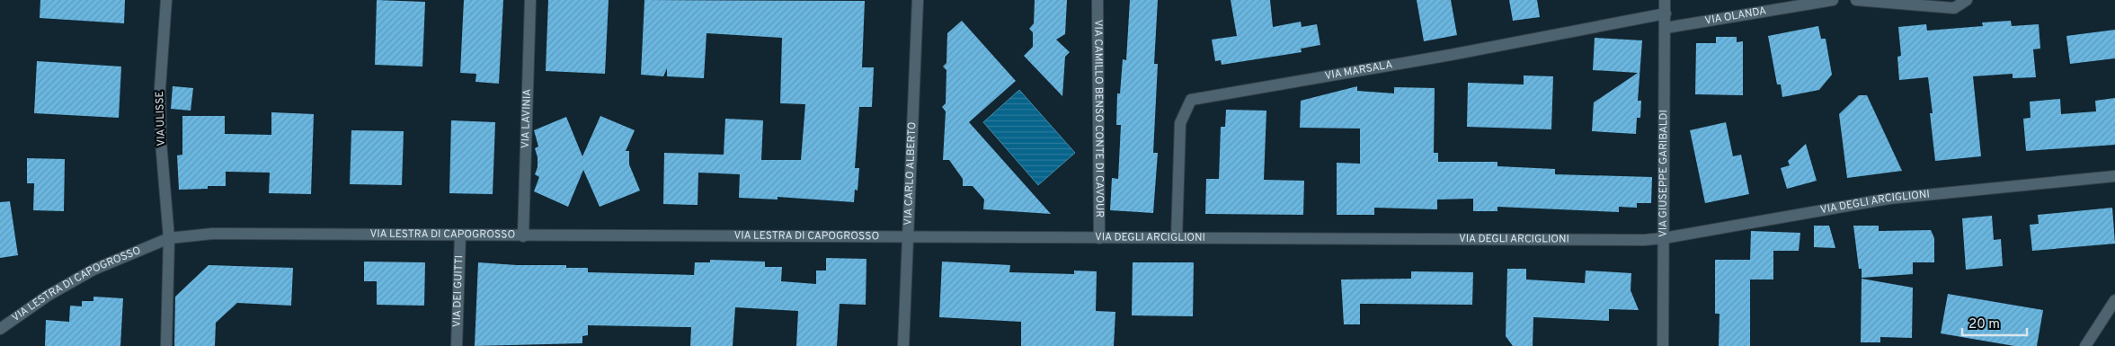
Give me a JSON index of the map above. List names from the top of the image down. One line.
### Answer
{"streets":{"street":["VIA OLANDA","VIA MARSALA","VIA LAVINIA","VIA ULISSE","VIA CAMILLO BENSO CONTE DI CAVOUR","VIA CARLO ALBERTO","VIA GIUSEPPE GARIBALDI","VIA DEGLI ARCIGLIONI","VIA LESTRA DI CAPOGROSSO","VIA DEI GUITTI"]},"crossings":[["VIA OLANDA","VIA GIUSEPPE GARIBALDI"],["VIA MARSALA","VIA GIUSEPPE GARIBALDI"],["VIA MARSALA","VIA DEGLI ARCIGLIONI"],["VIA LAVINIA","VIA LESTRA DI CAPOGROSSO"],["VIA ULISSE","VIA LESTRA DI CAPOGROSSO"],["VIA CAMILLO BENSO CONTE DI CAVOUR","VIA DEGLI ARCIGLIONI"],["VIA CARLO ALBERTO","VIA DEGLI ARCIGLIONI"],["VIA CARLO ALBERTO","VIA LESTRA DI CAPOGROSSO"],["VIA GIUSEPPE GARIBALDI","VIA DEGLI ARCIGLIONI"],["VIA DEGLI ARCIGLIONI","VIA LESTRA DI CAPOGROSSO"],["VIA LESTRA DI CAPOGROSSO","VIA DEI GUITTI"]],"scale_bar":"20 m"}
